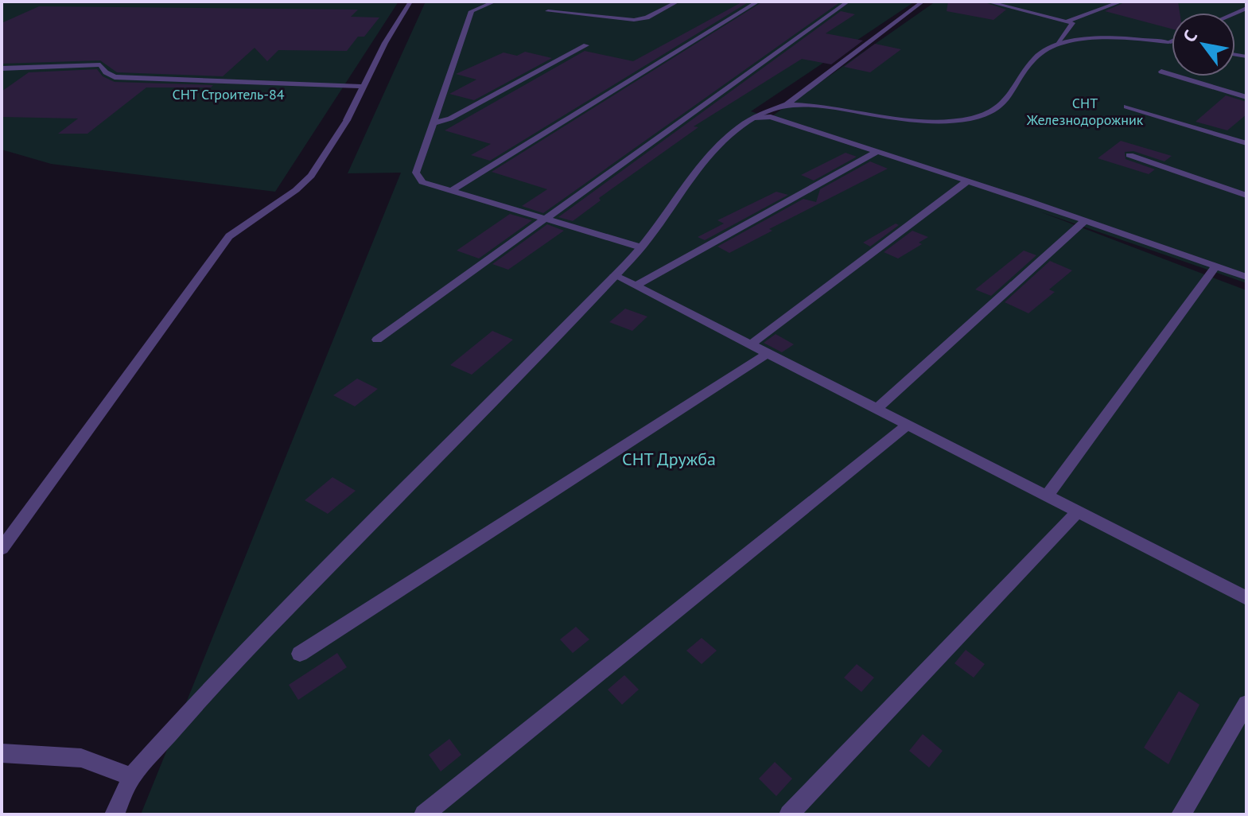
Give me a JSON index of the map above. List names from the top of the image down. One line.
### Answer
{"parks":["СНТ Строитель-84","СНТ Железнодорожник","СНТ Дружба"],"north":"top left"}
